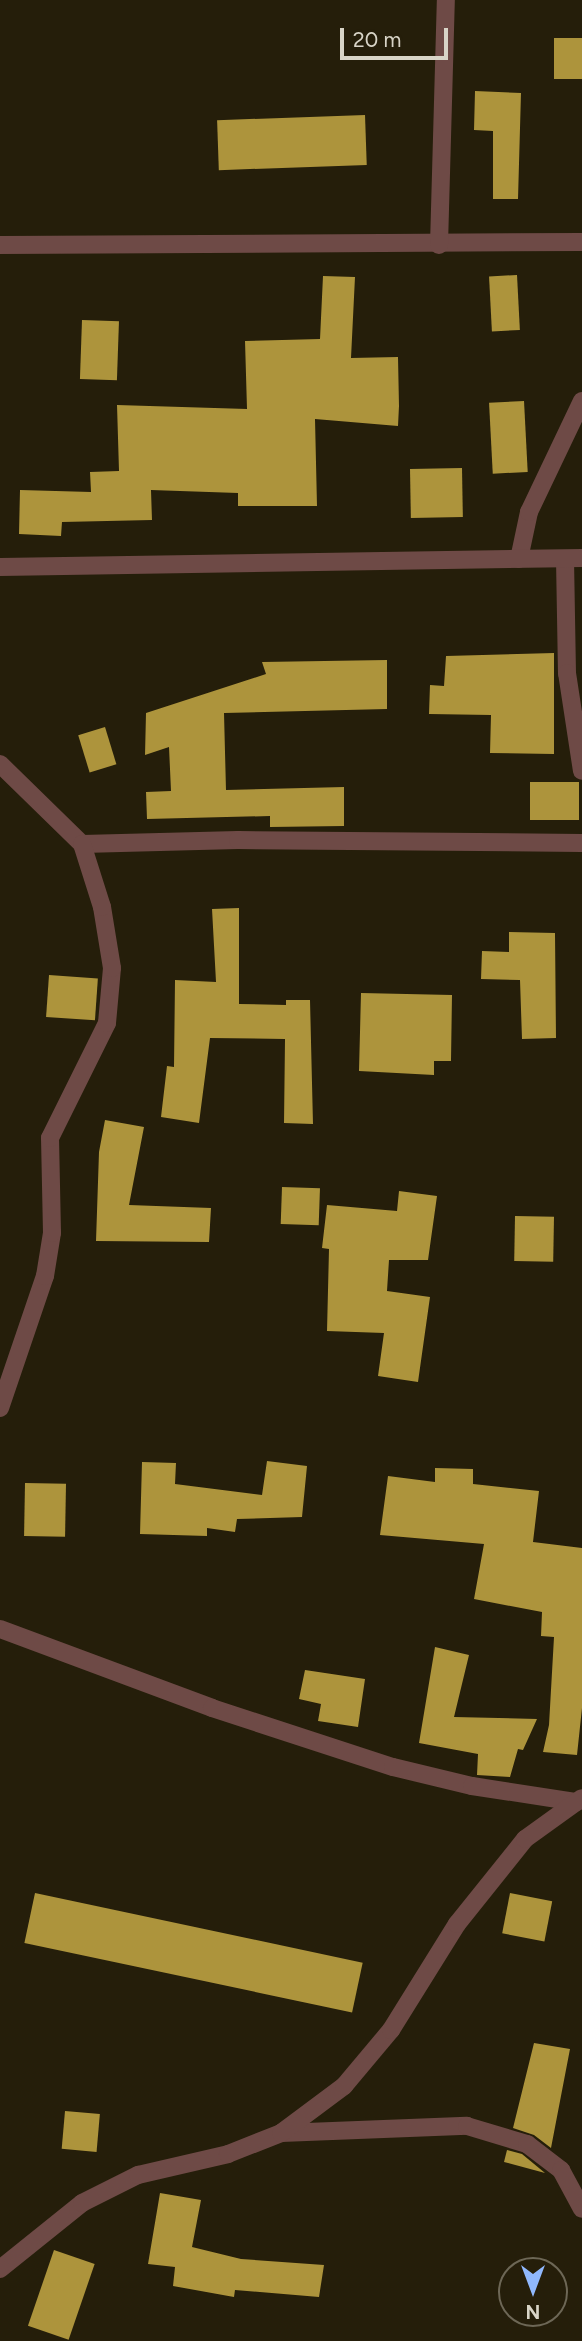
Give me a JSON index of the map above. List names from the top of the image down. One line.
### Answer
{"scale_bar":"20 m","north":"bottom"}
